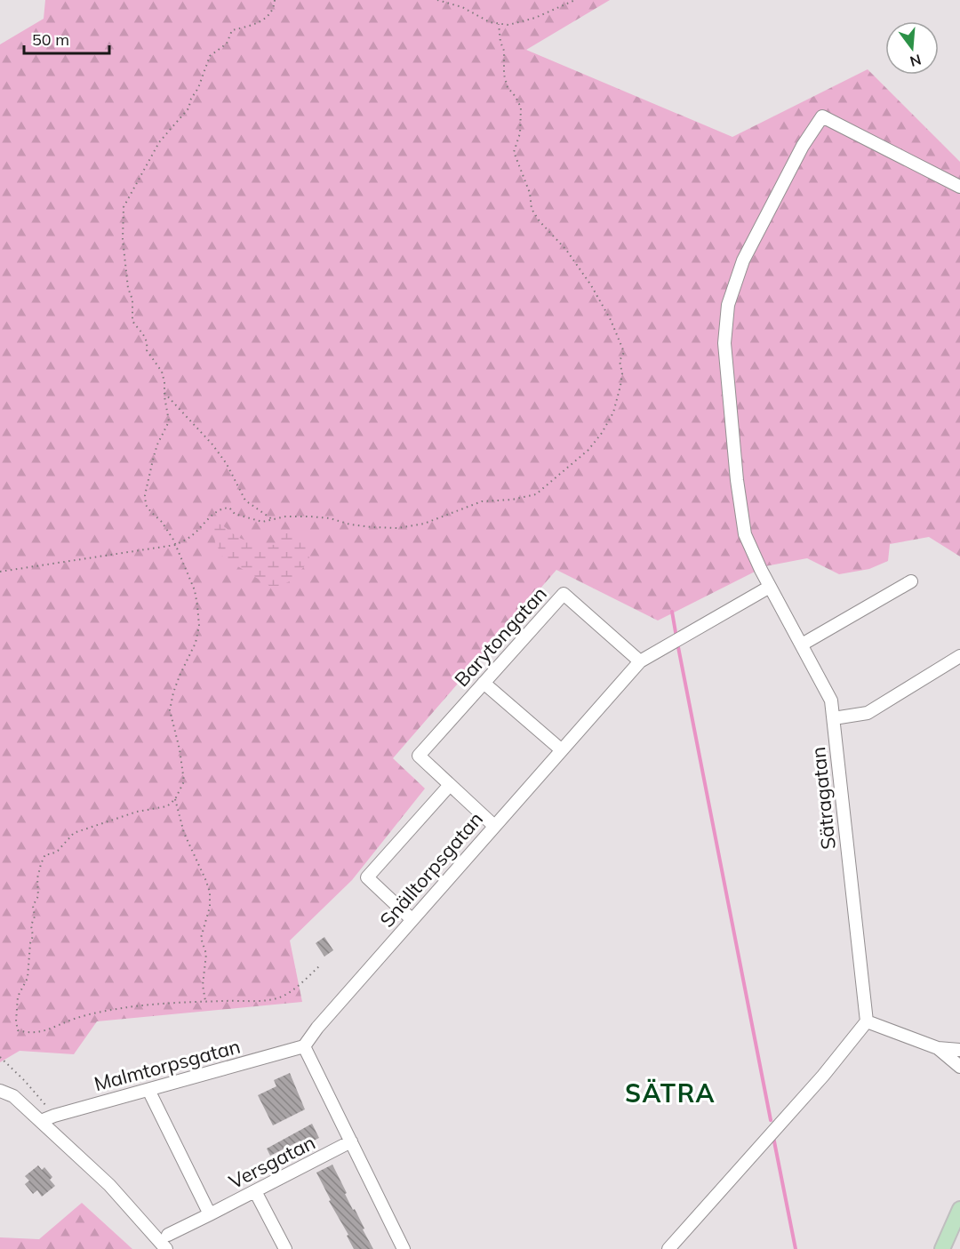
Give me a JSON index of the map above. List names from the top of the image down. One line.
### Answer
{"streets":{"street":["Barytongatan","Sätragatan","Snälltorpsgatan","Malmtorpsgatan","Versgatan"]},"crossings":[["Barytongatan","Snälltorpsgatan"],["Sätragatan","Snälltorpsgatan"],["Snälltorpsgatan","Malmtorpsgatan"]],"districts":["SÄTRA"],"scale_bar":"50 m","north":"bottom"}
